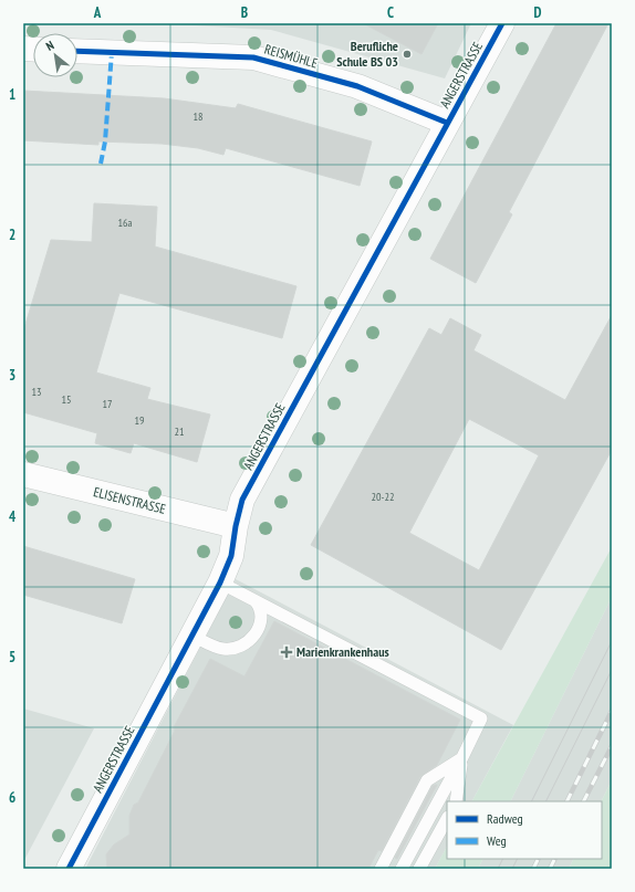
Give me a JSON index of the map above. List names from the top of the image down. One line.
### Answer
{"streets":{"street":["REISMÜHLE","ANGERSTRASSE","ELISENSTRASSE"]},"crossings":[["REISMÜHLE","ANGERSTRASSE"],["ANGERSTRASSE","ELISENSTRASSE"]],"places":{"other":["Berufliche Schule BS 03"],"health":["Marienkrankenhaus"]},"house_numbers":["18","16a","13","15","17","19","21","20-22"],"legend":["Radweg","Weg"],"north":"top left","grid":{"columns":["A","B","C","D"],"rows":["1","2","3","4","5","6"]}}
